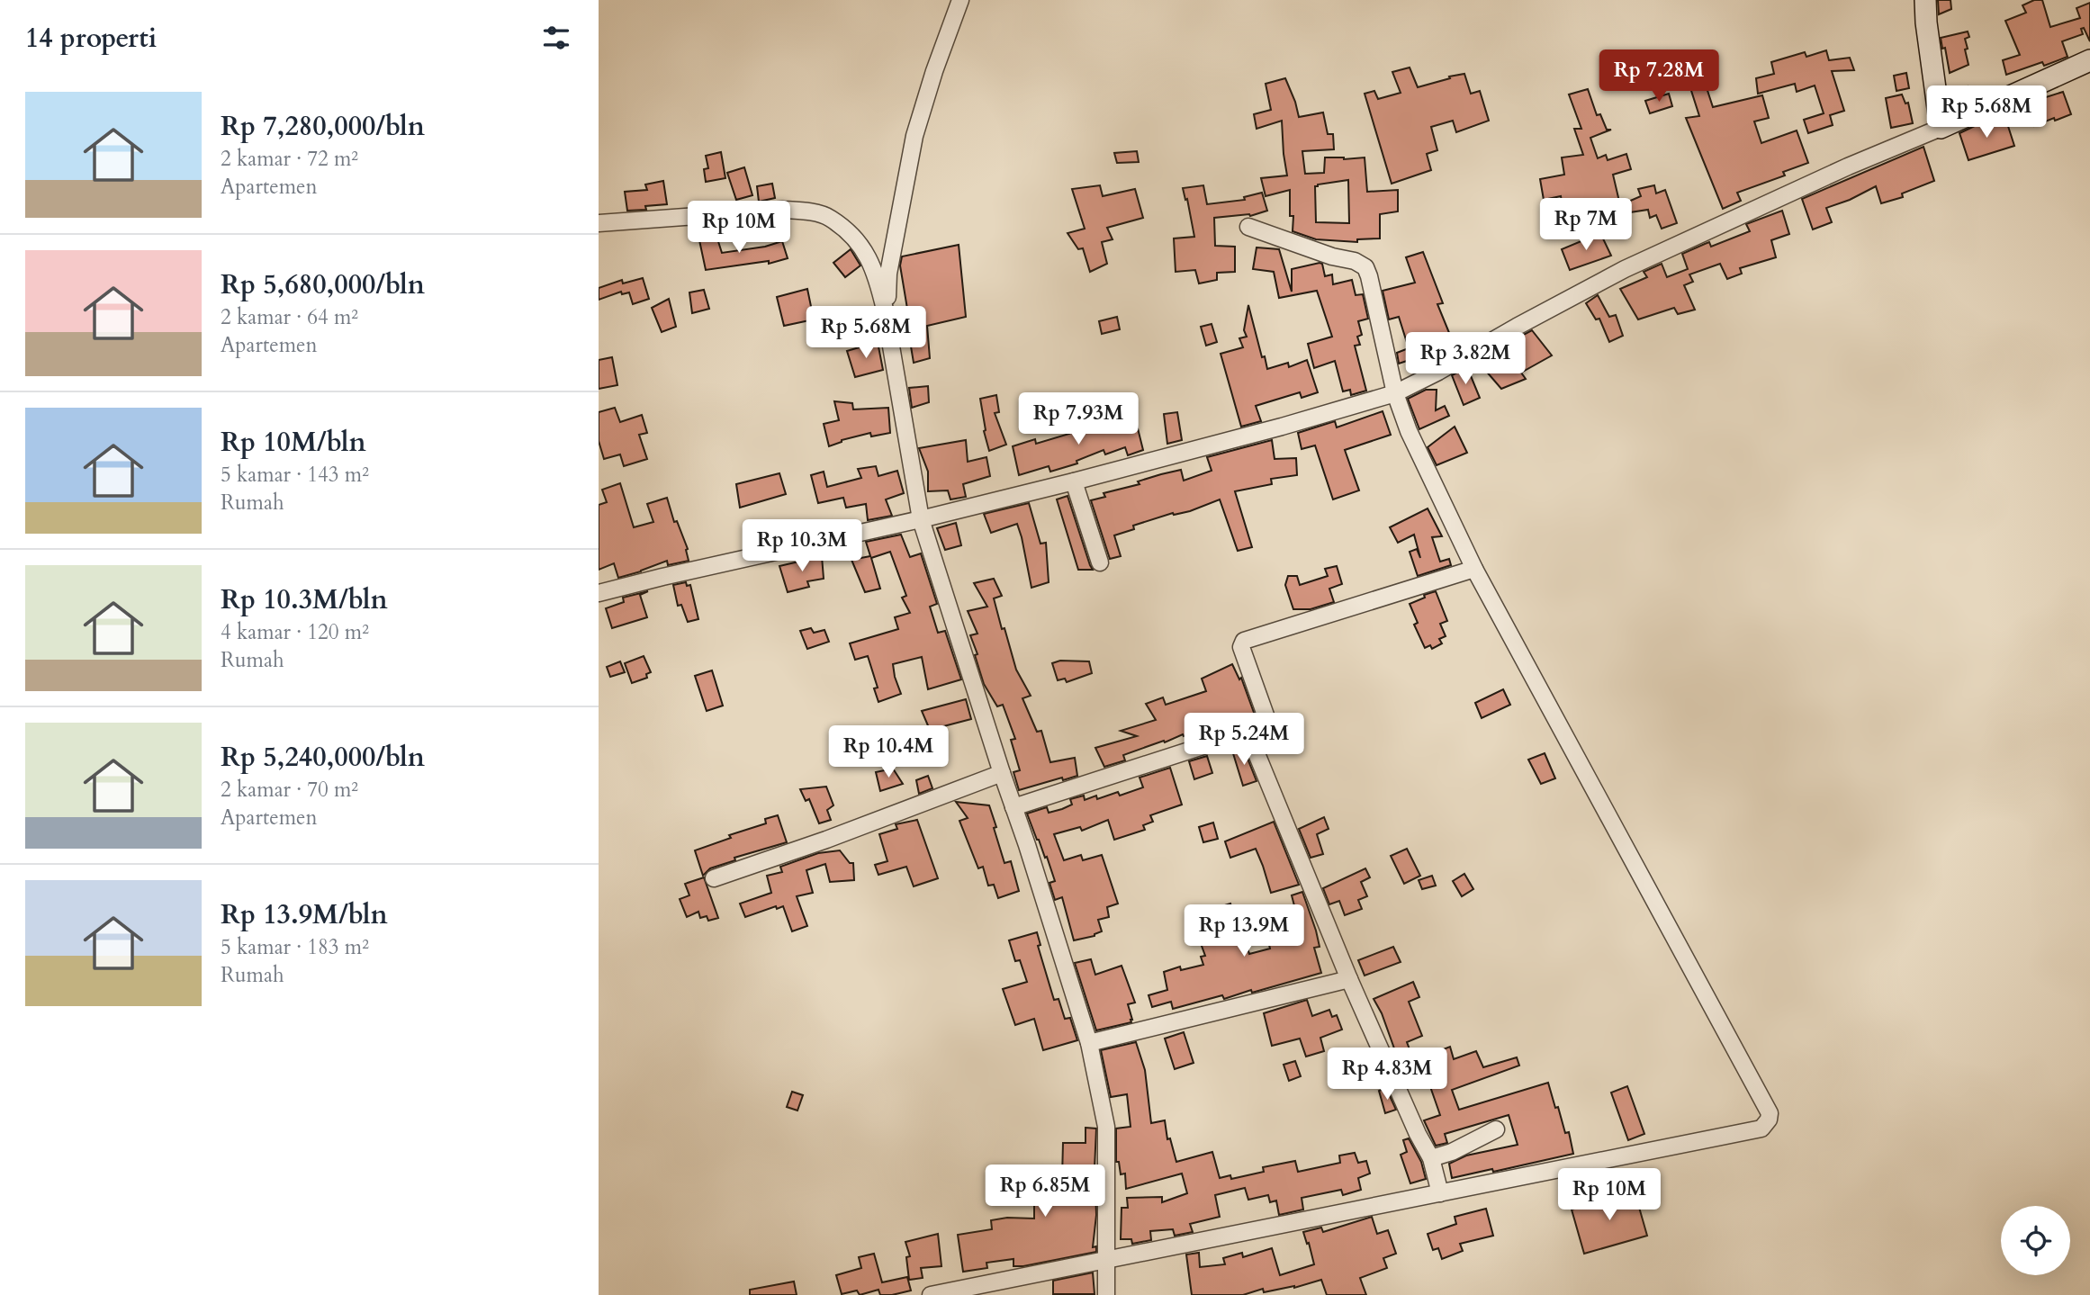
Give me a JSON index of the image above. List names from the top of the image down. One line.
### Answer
{"page":{"heading":"14 properti","price":["Rp 7.28M","Rp 5.68M","Rp 7M","Rp 10M","Rp 5.68M","Rp 3.82M","Rp 7.93M","Rp 10.3M","Rp 5.24M","Rp 10.4M","Rp 13.9M","Rp 4.83M","Rp 6.85M","Rp 10M"],"list":[{"name":"Rp 7,280,000/bln","note":"2 kamar · 72 m² · Apartemen"},{"name":"Rp 5,680,000/bln","note":"2 kamar · 64 m² · Apartemen"},{"name":"Rp 10M/bln","note":"5 kamar · 143 m² · Rumah"},{"name":"Rp 10.3M/bln","note":"4 kamar · 120 m² · Rumah"},{"name":"Rp 5,240,000/bln","note":"2 kamar · 70 m² · Apartemen"},{"name":"Rp 13.9M/bln","note":"5 kamar · 183 m² · Rumah"}]}}
